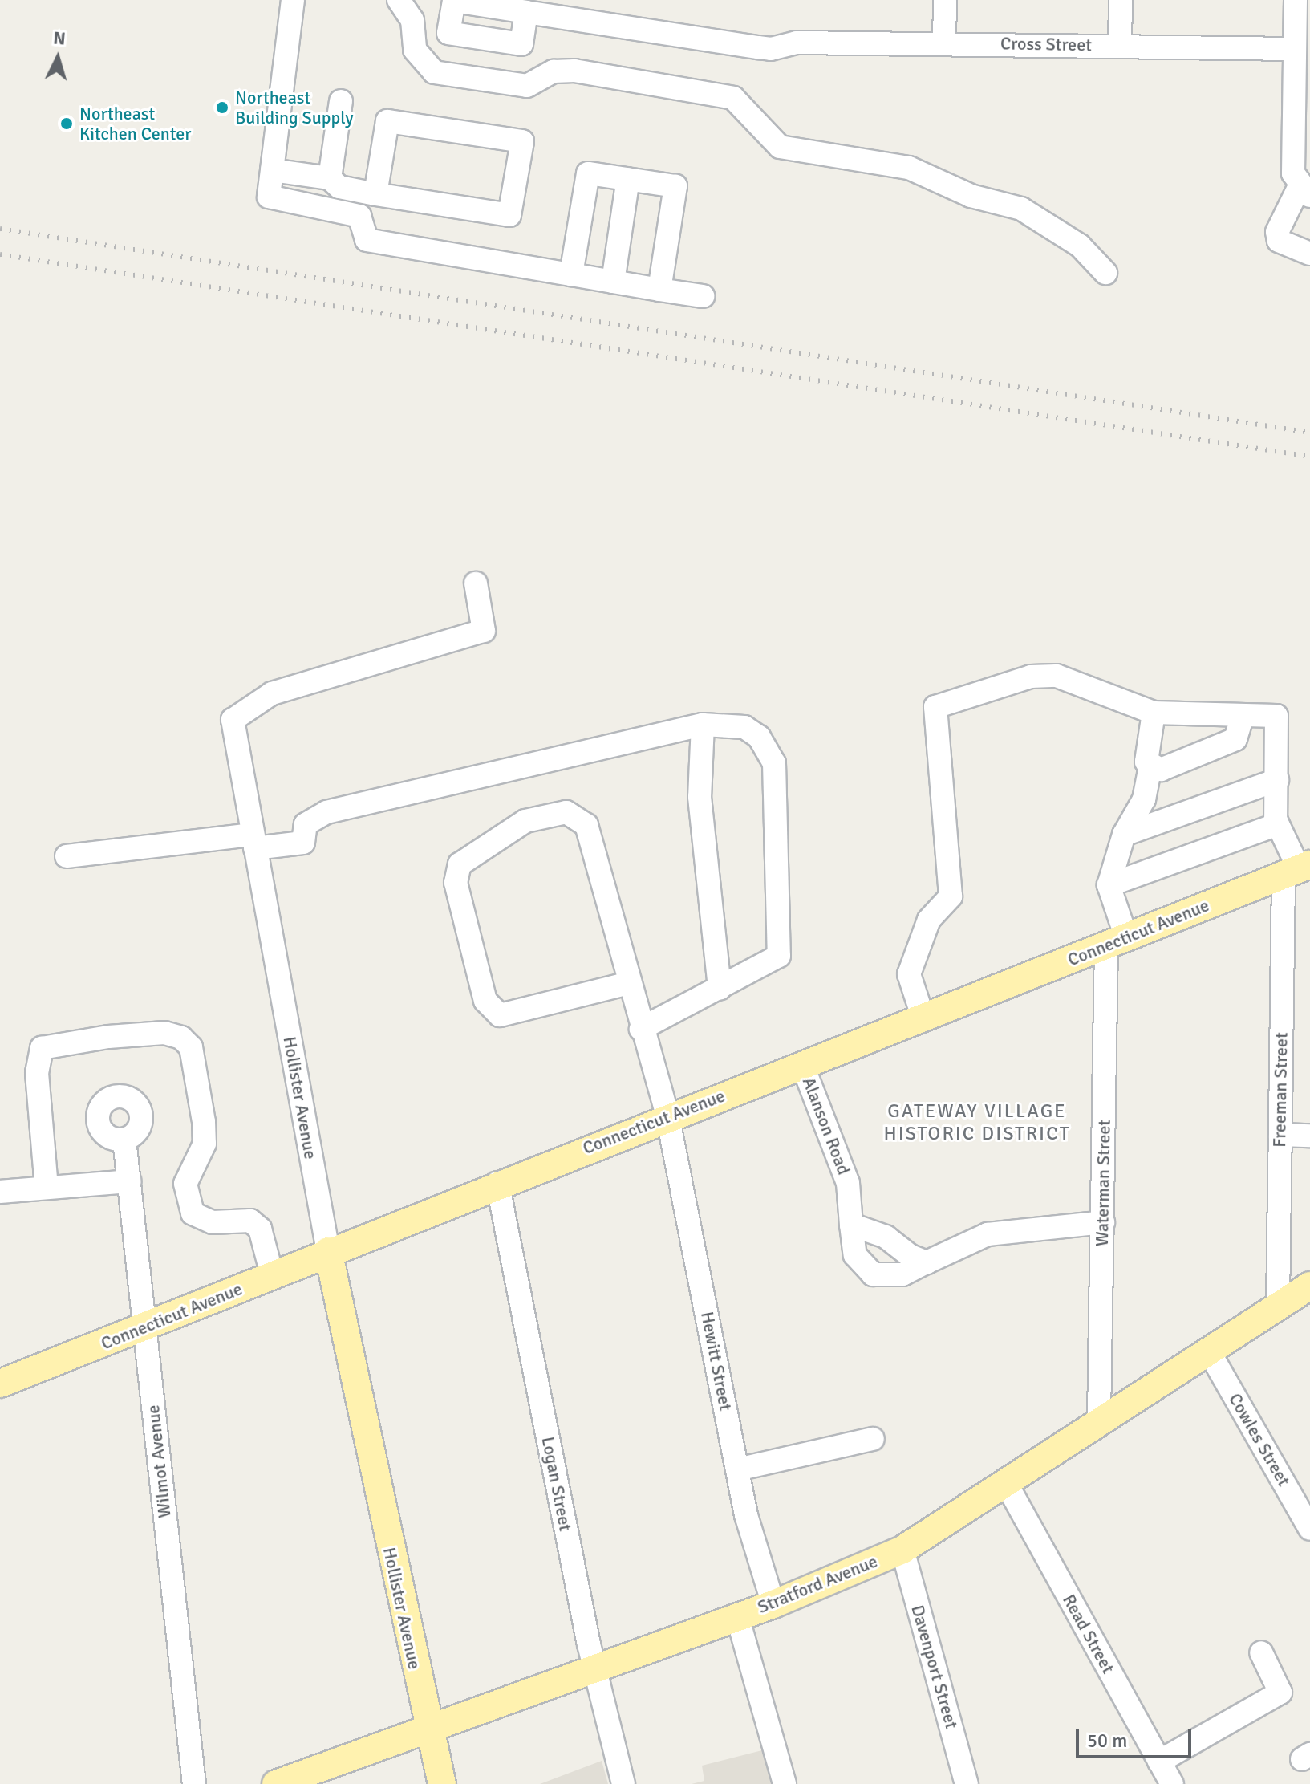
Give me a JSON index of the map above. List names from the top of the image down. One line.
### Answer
{"streets":{"main road":["Connecticut Avenue","Hollister Avenue","Stratford Avenue"],"street":["Cross Street","Freeman Street","Alanson Road","Waterman Street","Hewitt Street","Cowles Street","Wilmot Avenue","Logan Street","Read Street","Davenport Street"]},"crossings":[["Connecticut Avenue","Freeman Street"],["Connecticut Avenue","Hollister Avenue"],["Connecticut Avenue","Alanson Road"],["Connecticut Avenue","Waterman Street"],["Connecticut Avenue","Hewitt Street"],["Connecticut Avenue","Wilmot Avenue"],["Connecticut Avenue","Logan Street"],["Freeman Street","Stratford Avenue"],["Hollister Avenue","Stratford Avenue"],["Alanson Road","Waterman Street"],["Waterman Street","Stratford Avenue"],["Hewitt Street","Stratford Avenue"],["Cowles Street","Stratford Avenue"],["Logan Street","Stratford Avenue"],["Stratford Avenue","Read Street"],["Stratford Avenue","Davenport Street"]],"districts":["GATEWAY VILLAGE HISTORIC DISTRICT"],"places":["Northeast Building Supply","Northeast Kitchen Center"],"scale_bar":"50 m","north":"top"}
